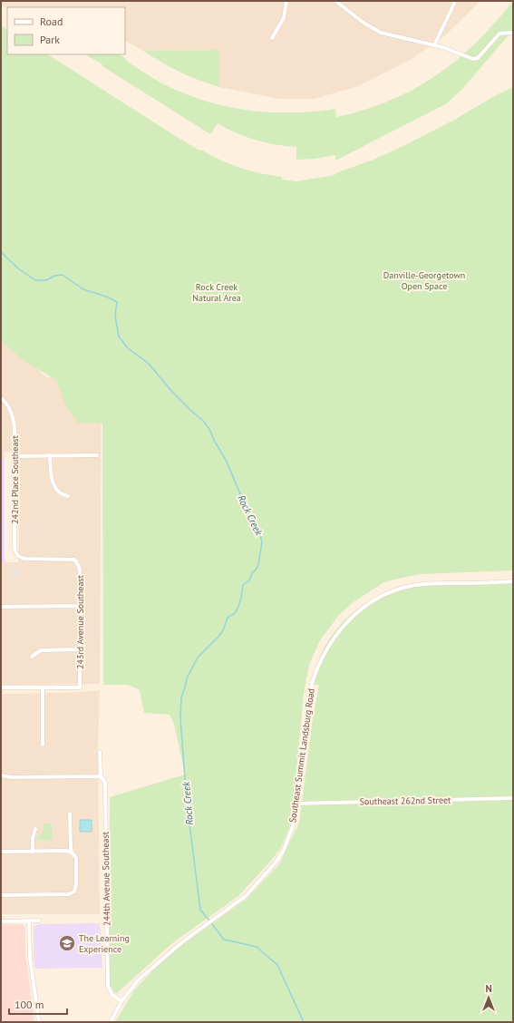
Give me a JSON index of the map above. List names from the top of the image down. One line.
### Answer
{"streets":{"street":["242nd Place Southeast","243rd Avenue Southeast","Southeast Summit Landsburg Road","Southeast 262nd Street","244th Avenue Southeast"]},"crossings":[["242nd Place Southeast","243rd Avenue Southeast"],["Southeast Summit Landsburg Road","Southeast 262nd Street"],["Southeast Summit Landsburg Road","244th Avenue Southeast"]],"water":["Rock Creek"],"parks":["Danville-Georgetown Open Space","Rock Creek Natural Area"],"places":{"school or university":["The Learning Experience"]},"legend":["Road","Park"],"scale_bar":"100 m","north":"top"}
